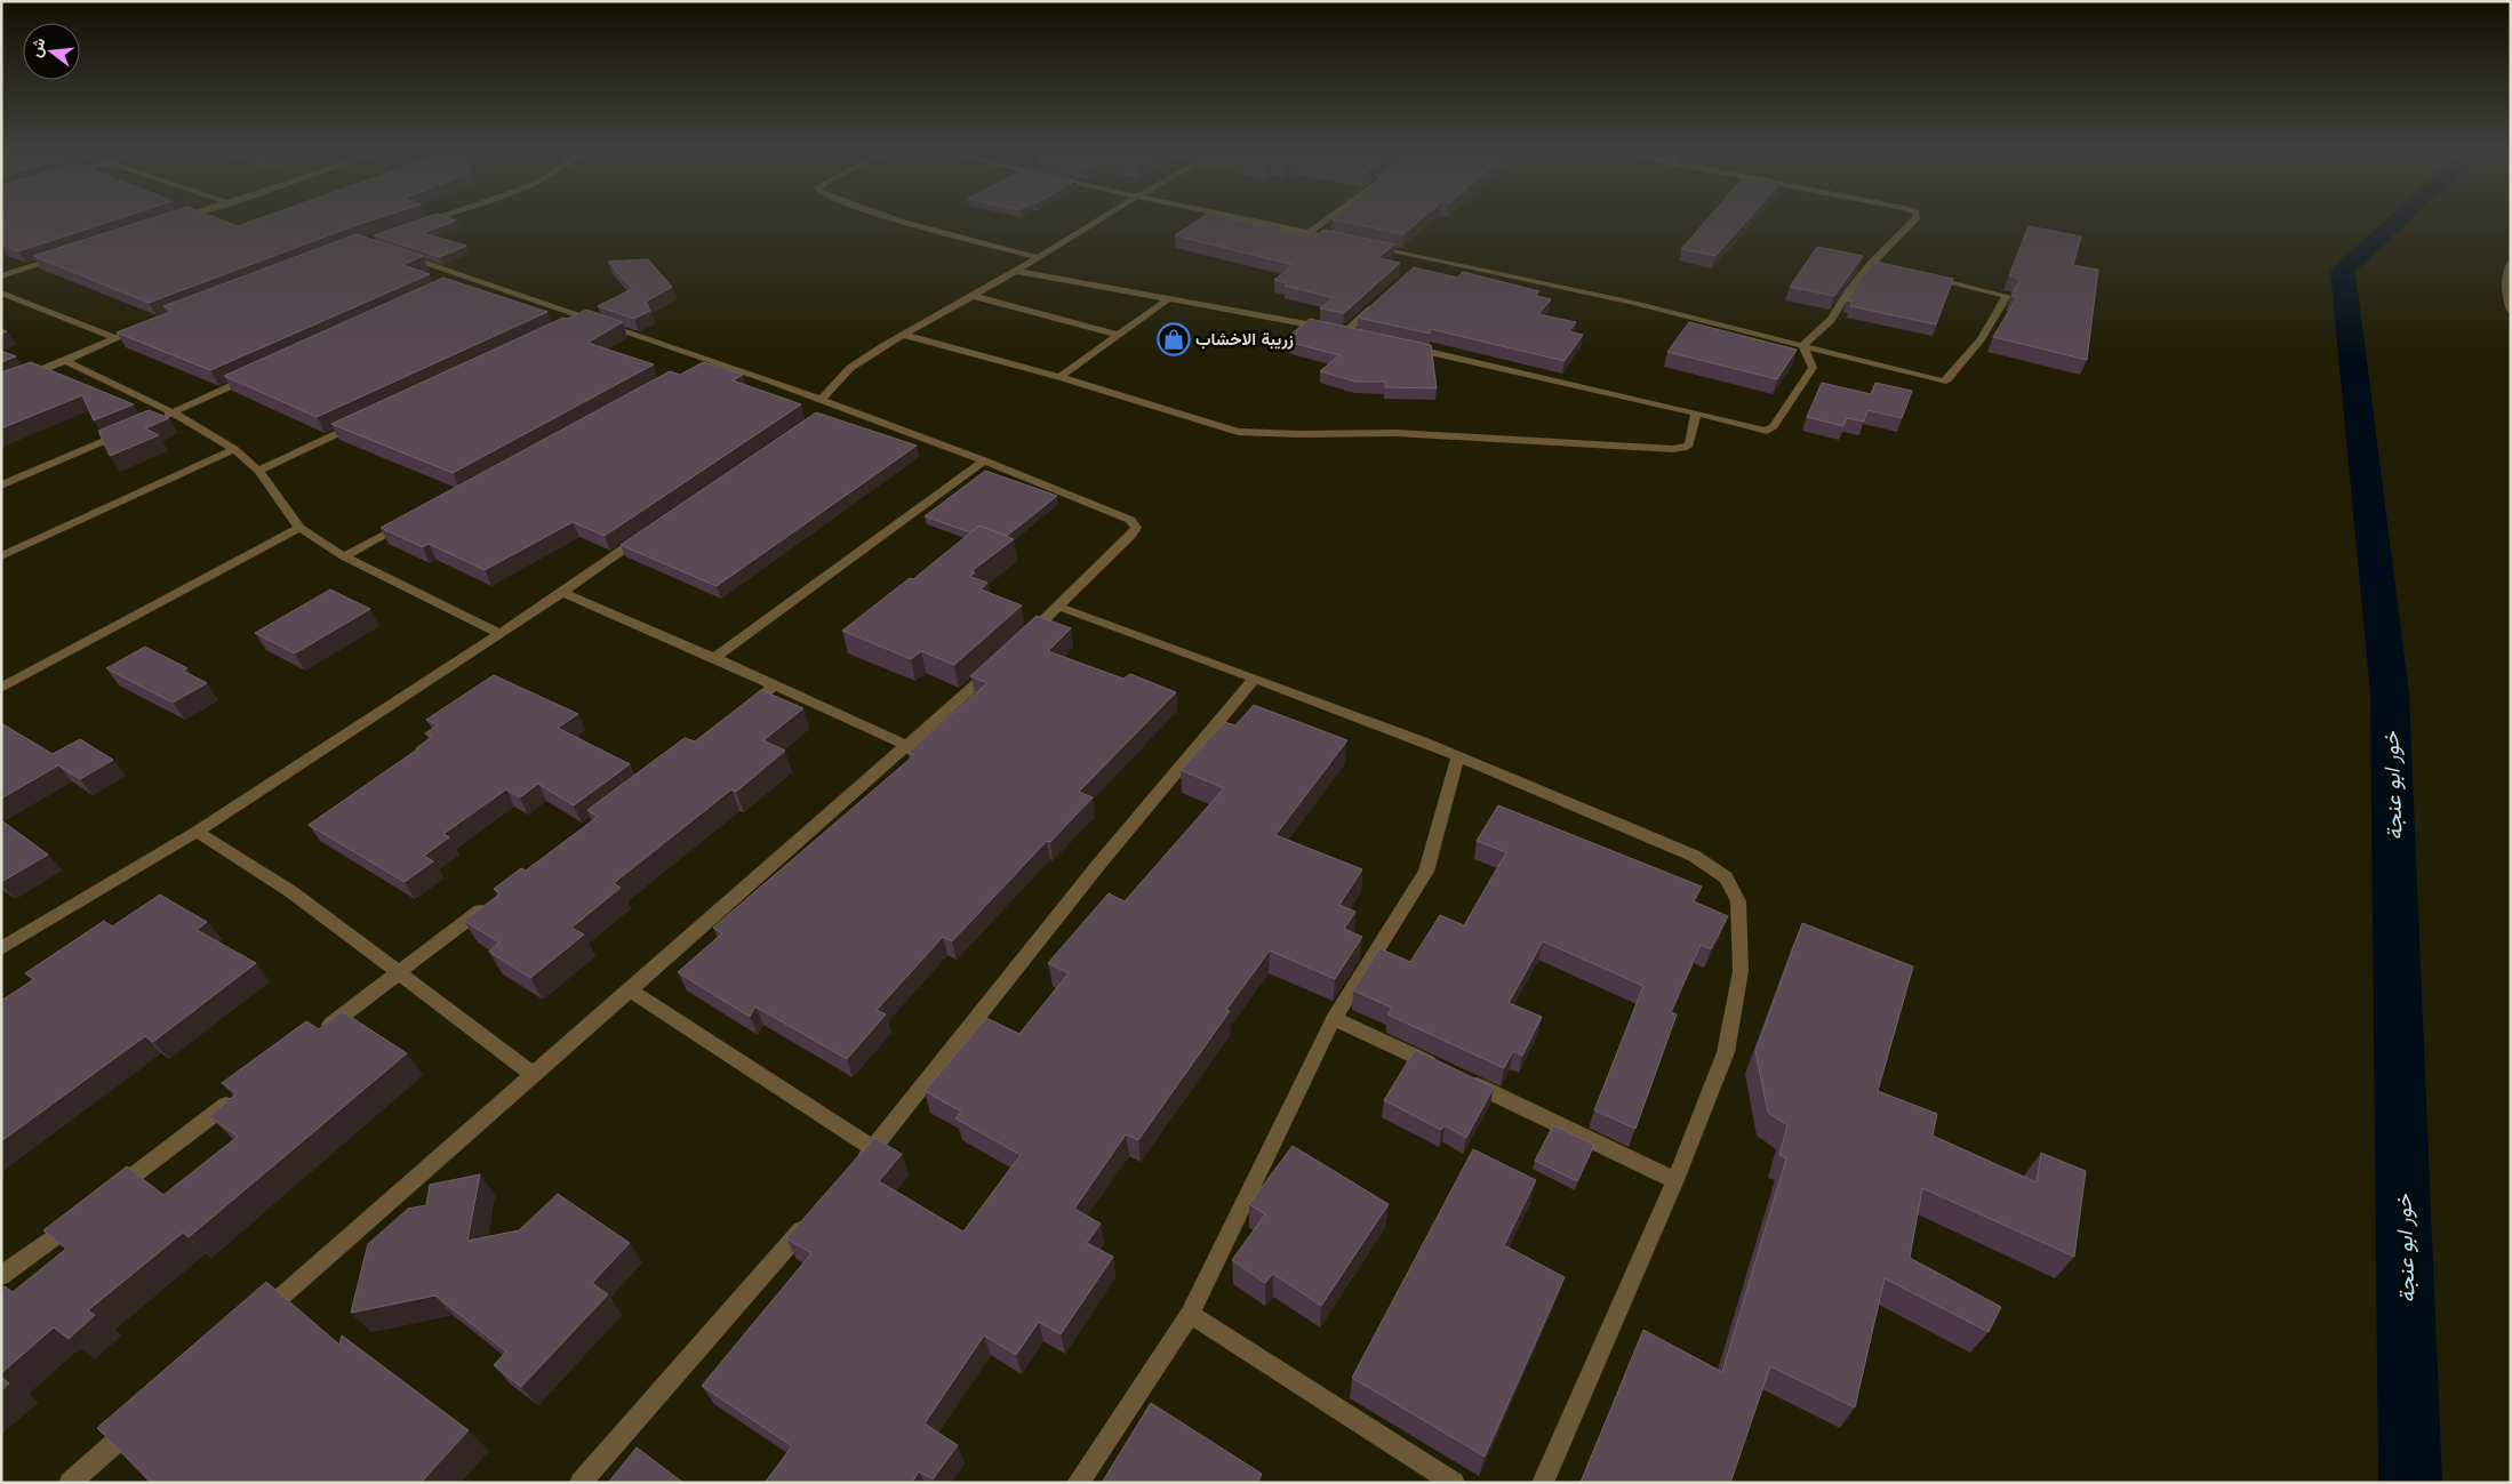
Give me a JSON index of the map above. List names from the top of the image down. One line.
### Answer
{"water":["خور ابو عنجة"],"places":{"shop":["زريبة الاخشاب"]},"north":"left"}
